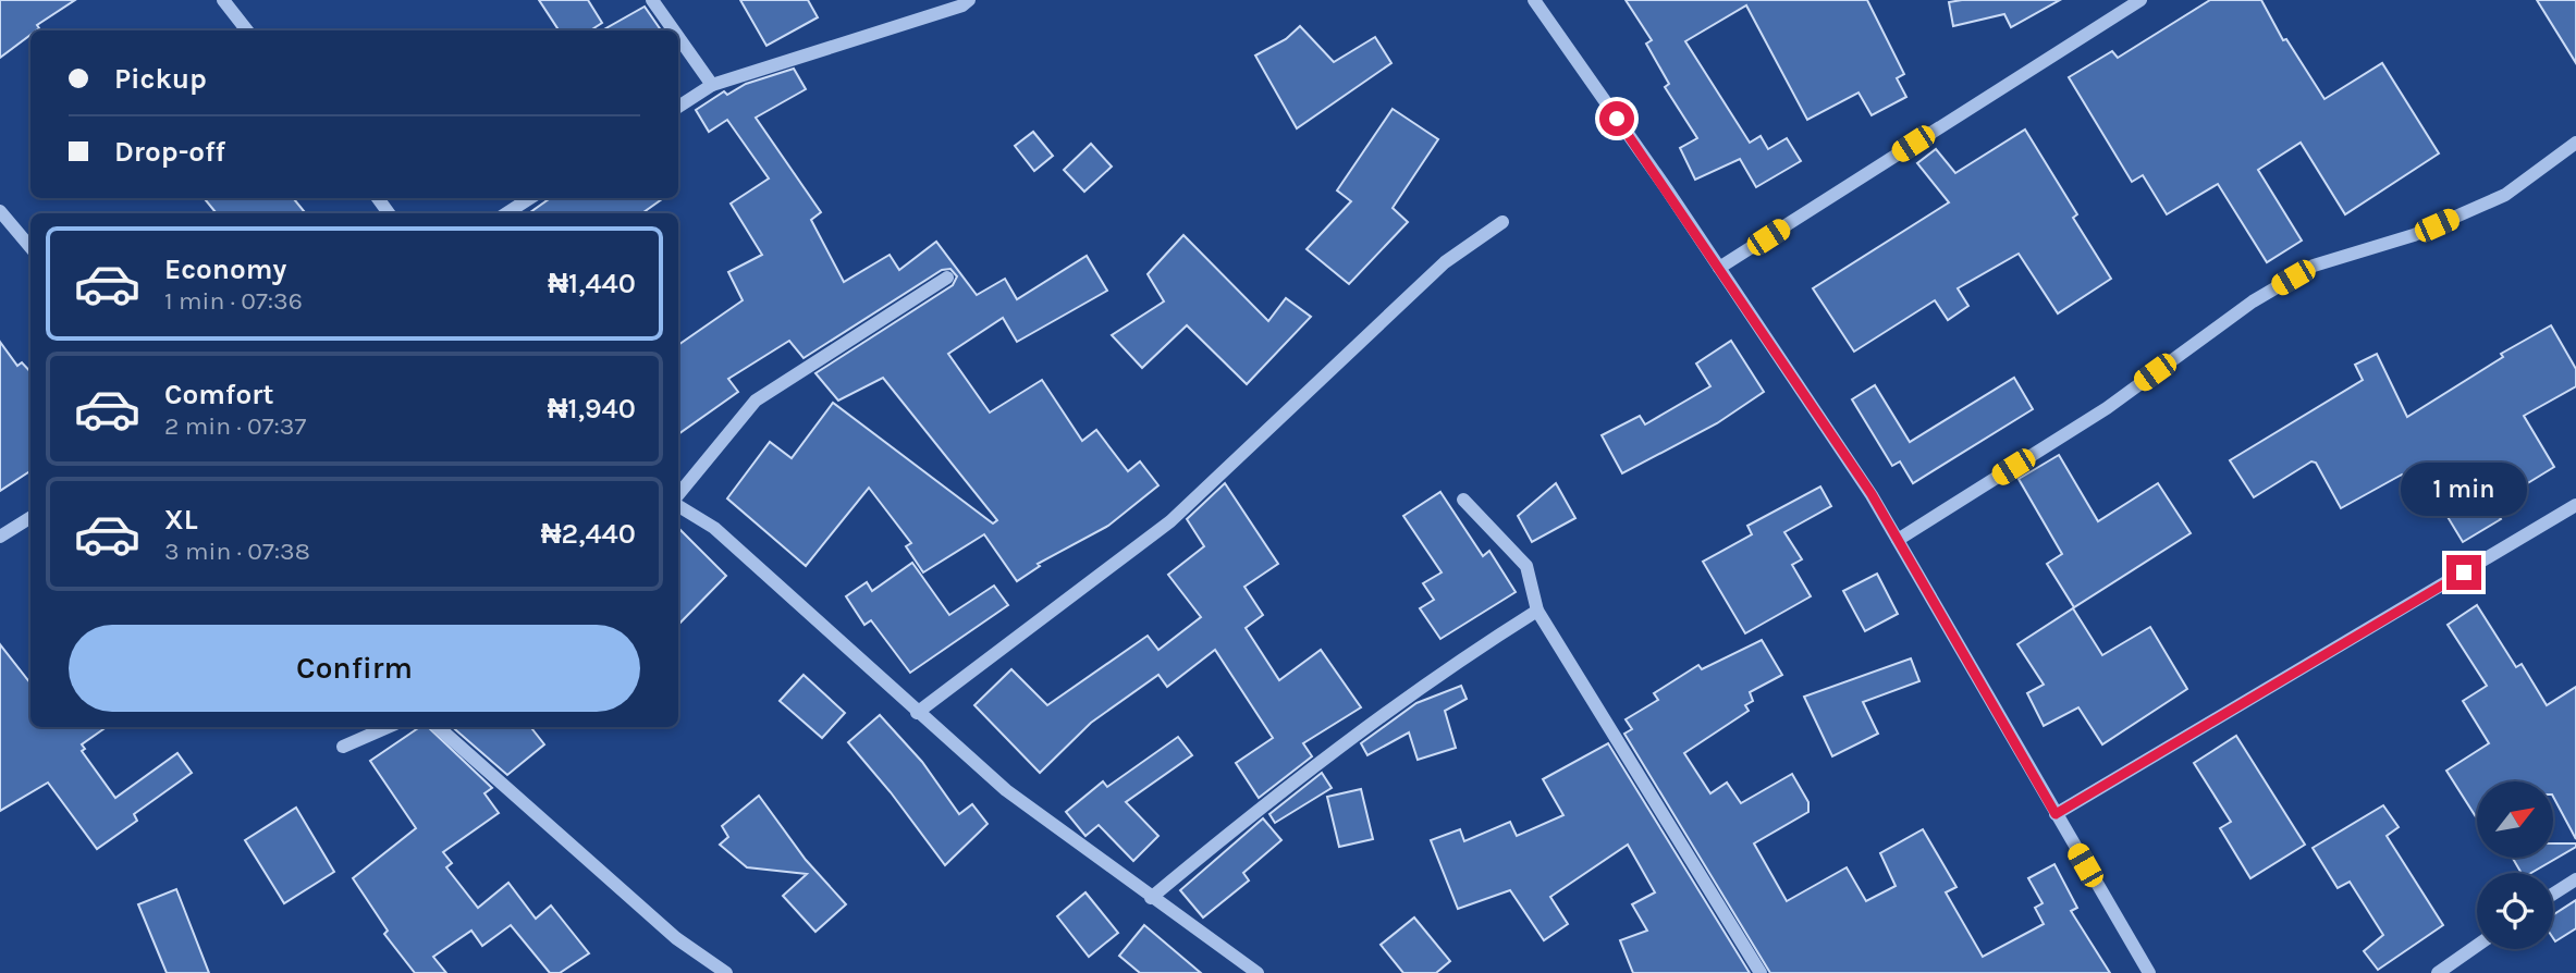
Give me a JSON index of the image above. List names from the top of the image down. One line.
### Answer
{"north":"top right","page":{"banner":["Pickup","Drop-off"],"list":[{"name":"Economy","note":"1 min · 07:36","value":"₦1,440"},{"name":"Comfort","note":"2 min · 07:37","value":"₦1,940"},{"name":"XL","note":"3 min · 07:38","value":"₦2,440"}],"bubble":"1 min","buttons":"Confirm"}}
